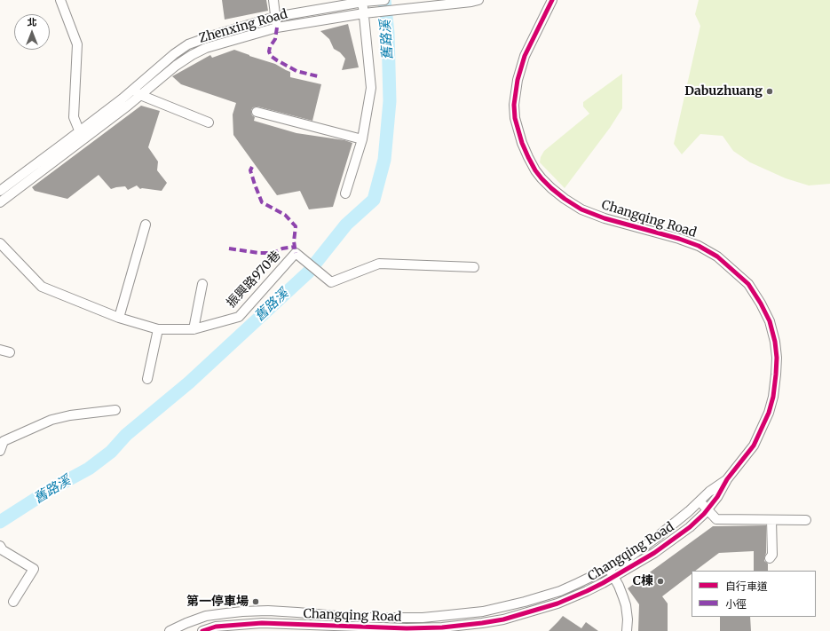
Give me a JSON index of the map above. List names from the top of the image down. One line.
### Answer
{"streets":{"street":["Zhenxing Road","Changqing Road","振興路970巷"]},"water":["舊路溪"],"places":["Dabuzhuang","C棟","第一停車場"],"legend":["自行車道","小徑"],"north":"top"}
